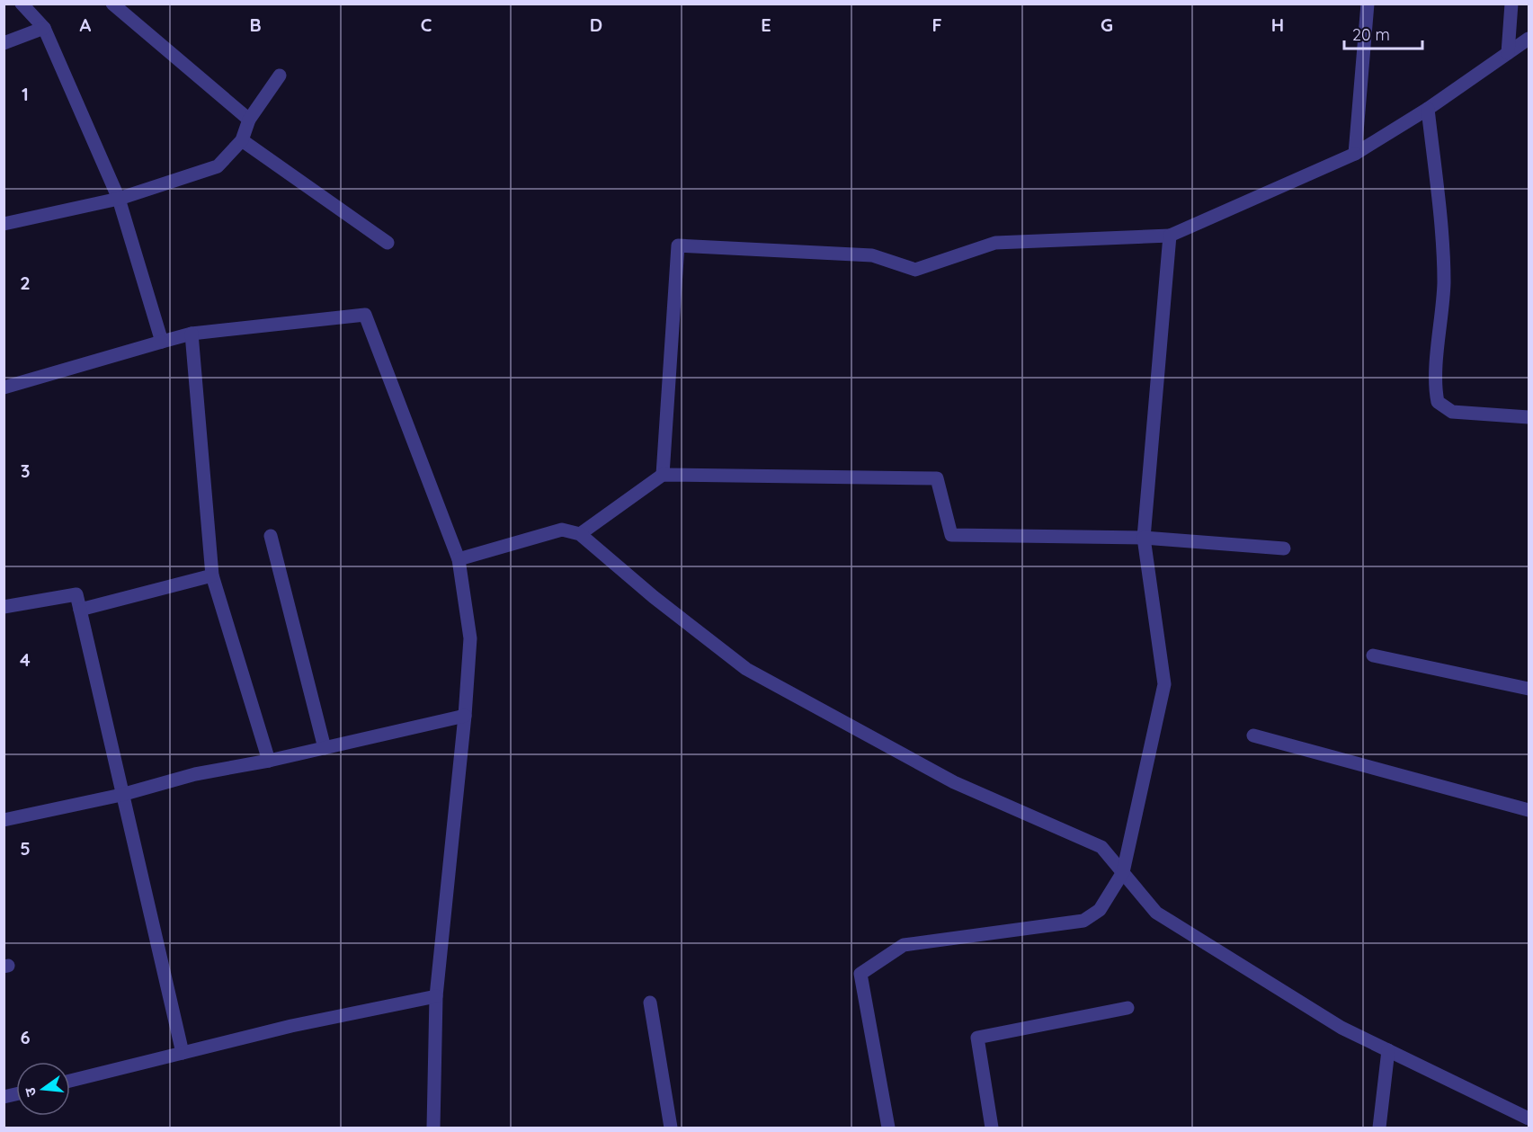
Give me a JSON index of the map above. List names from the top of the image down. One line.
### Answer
{"scale_bar":"20 m","north":"left","grid":{"columns":["A","B","C","D","E","F","G","H"],"rows":["1","2","3","4","5","6"]}}
